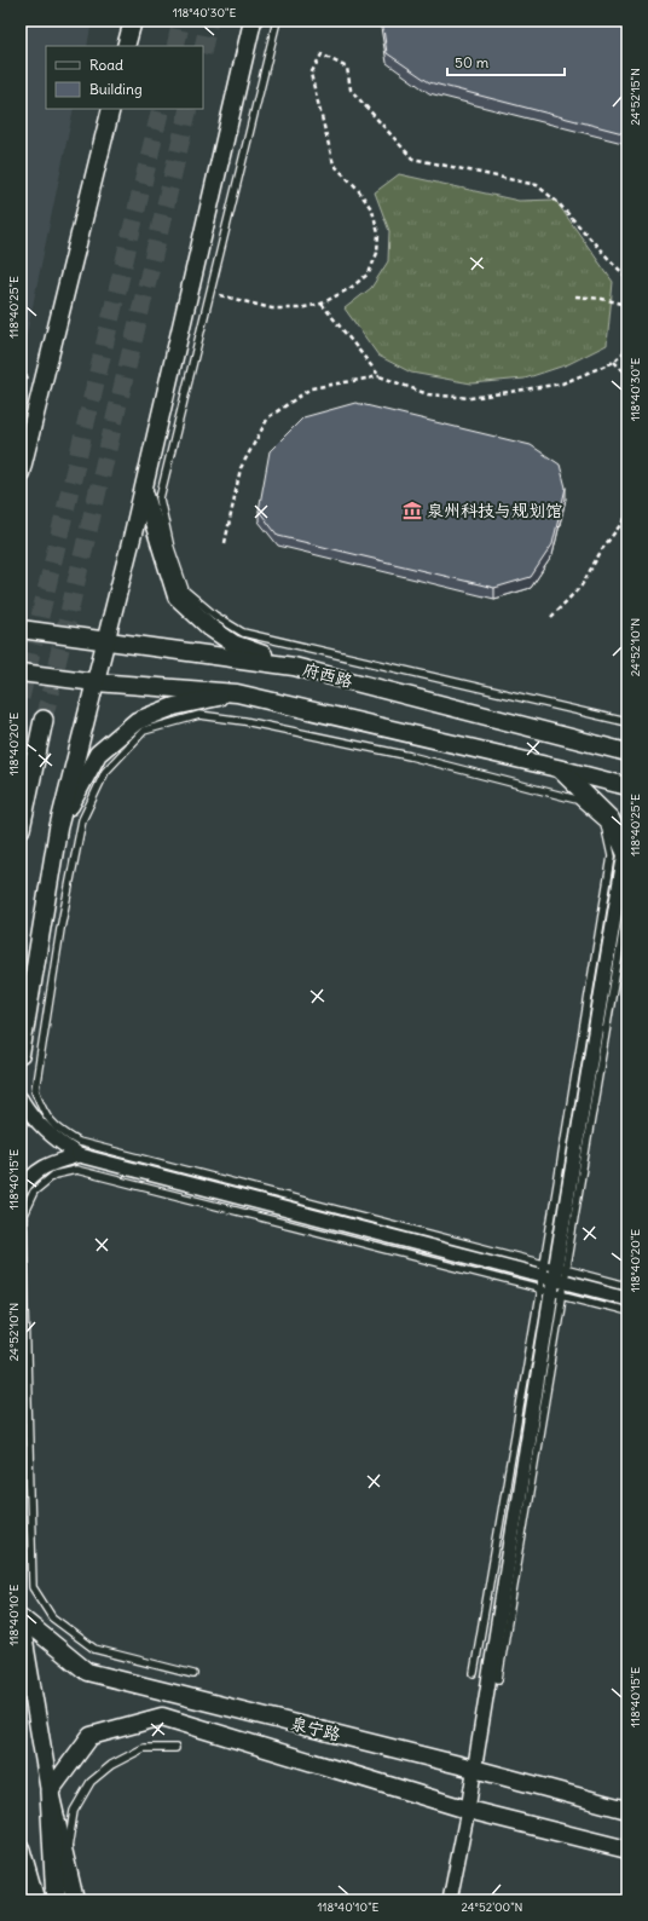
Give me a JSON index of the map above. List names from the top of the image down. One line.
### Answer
{"streets":{"street":["府西路","泉宁路"]},"places":{"museum":["泉州科技与规划馆"]},"legend":["Road","Building"],"scale_bar":"50 m","coordinates":["118°40'30\"E","24°52'15\"N","118°40'25\"E","24°52'10\"N","118°40'20\"E","118°40'15\"E","118°40'10\"E","24°52'00\"N"]}
